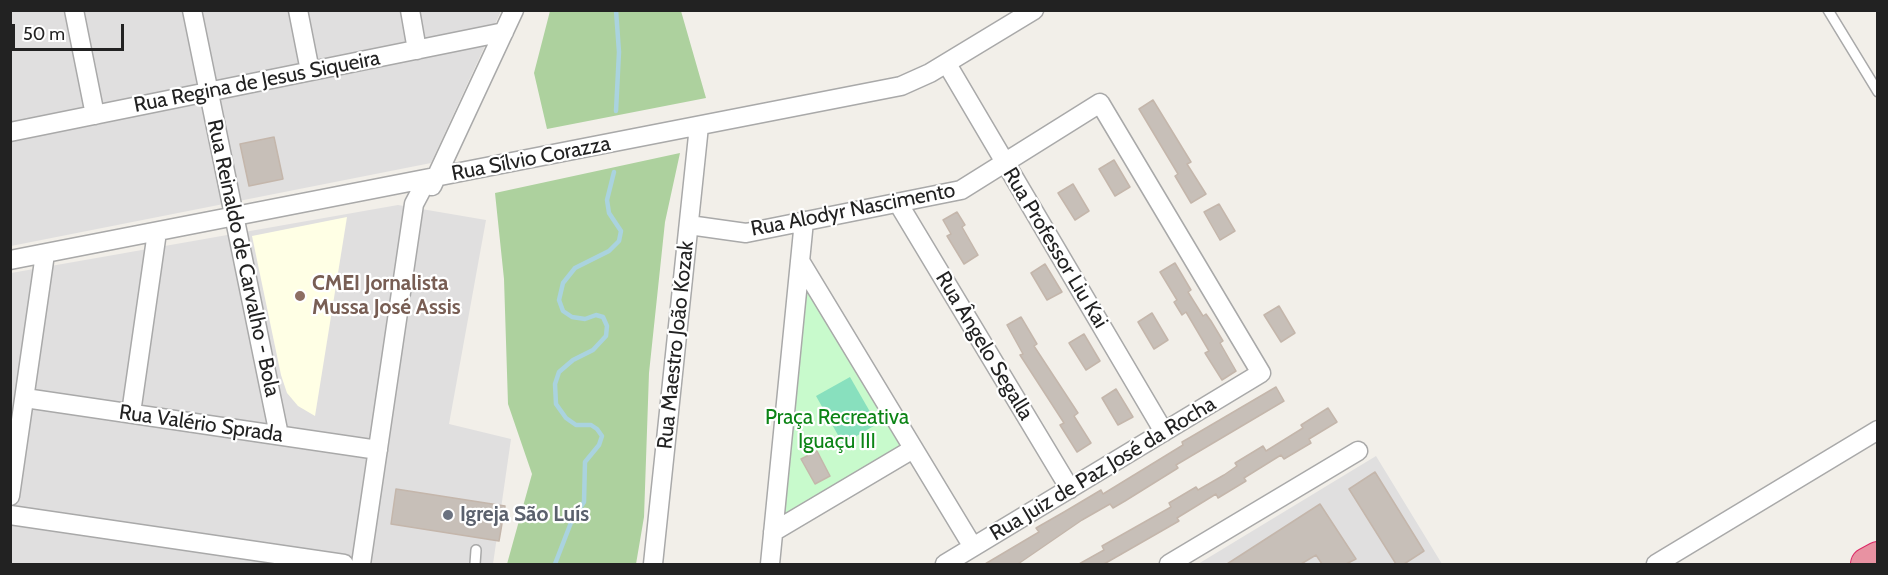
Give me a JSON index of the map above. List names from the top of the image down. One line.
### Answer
{"streets":{"street":["Rua Regina de Jesus Siqueira","Rua Sílvio Corazza","Rua Alodyr Nascimento","Rua Professor Liu Kai","Rua Reinaldo de Carvalho - Bola","Rua Maestro João Kozak","Rua Ângelo Segalla","Rua Valério Sprada","Rua Juiz de Paz José da Rocha"]},"crossings":[["Rua Regina de Jesus Siqueira","Rua Reinaldo de Carvalho - Bola"],["Rua Sílvio Corazza","Rua Professor Liu Kai"],["Rua Sílvio Corazza","Rua Reinaldo de Carvalho - Bola"],["Rua Sílvio Corazza","Rua Maestro João Kozak"],["Rua Alodyr Nascimento","Rua Professor Liu Kai"],["Rua Alodyr Nascimento","Rua Maestro João Kozak"],["Rua Alodyr Nascimento","Rua Ângelo Segalla"],["Rua Alodyr Nascimento","Rua Juiz de Paz José da Rocha"],["Rua Professor Liu Kai","Rua Juiz de Paz José da Rocha"],["Rua Reinaldo de Carvalho - Bola","Rua Valério Sprada"],["Rua Ângelo Segalla","Rua Juiz de Paz José da Rocha"]],"parks":["Praça Recreativa Iguaçu III"],"places":["CMEI Jornalista Mussa José Assis","Igreja São Luís"],"scale_bar":"50 m"}
